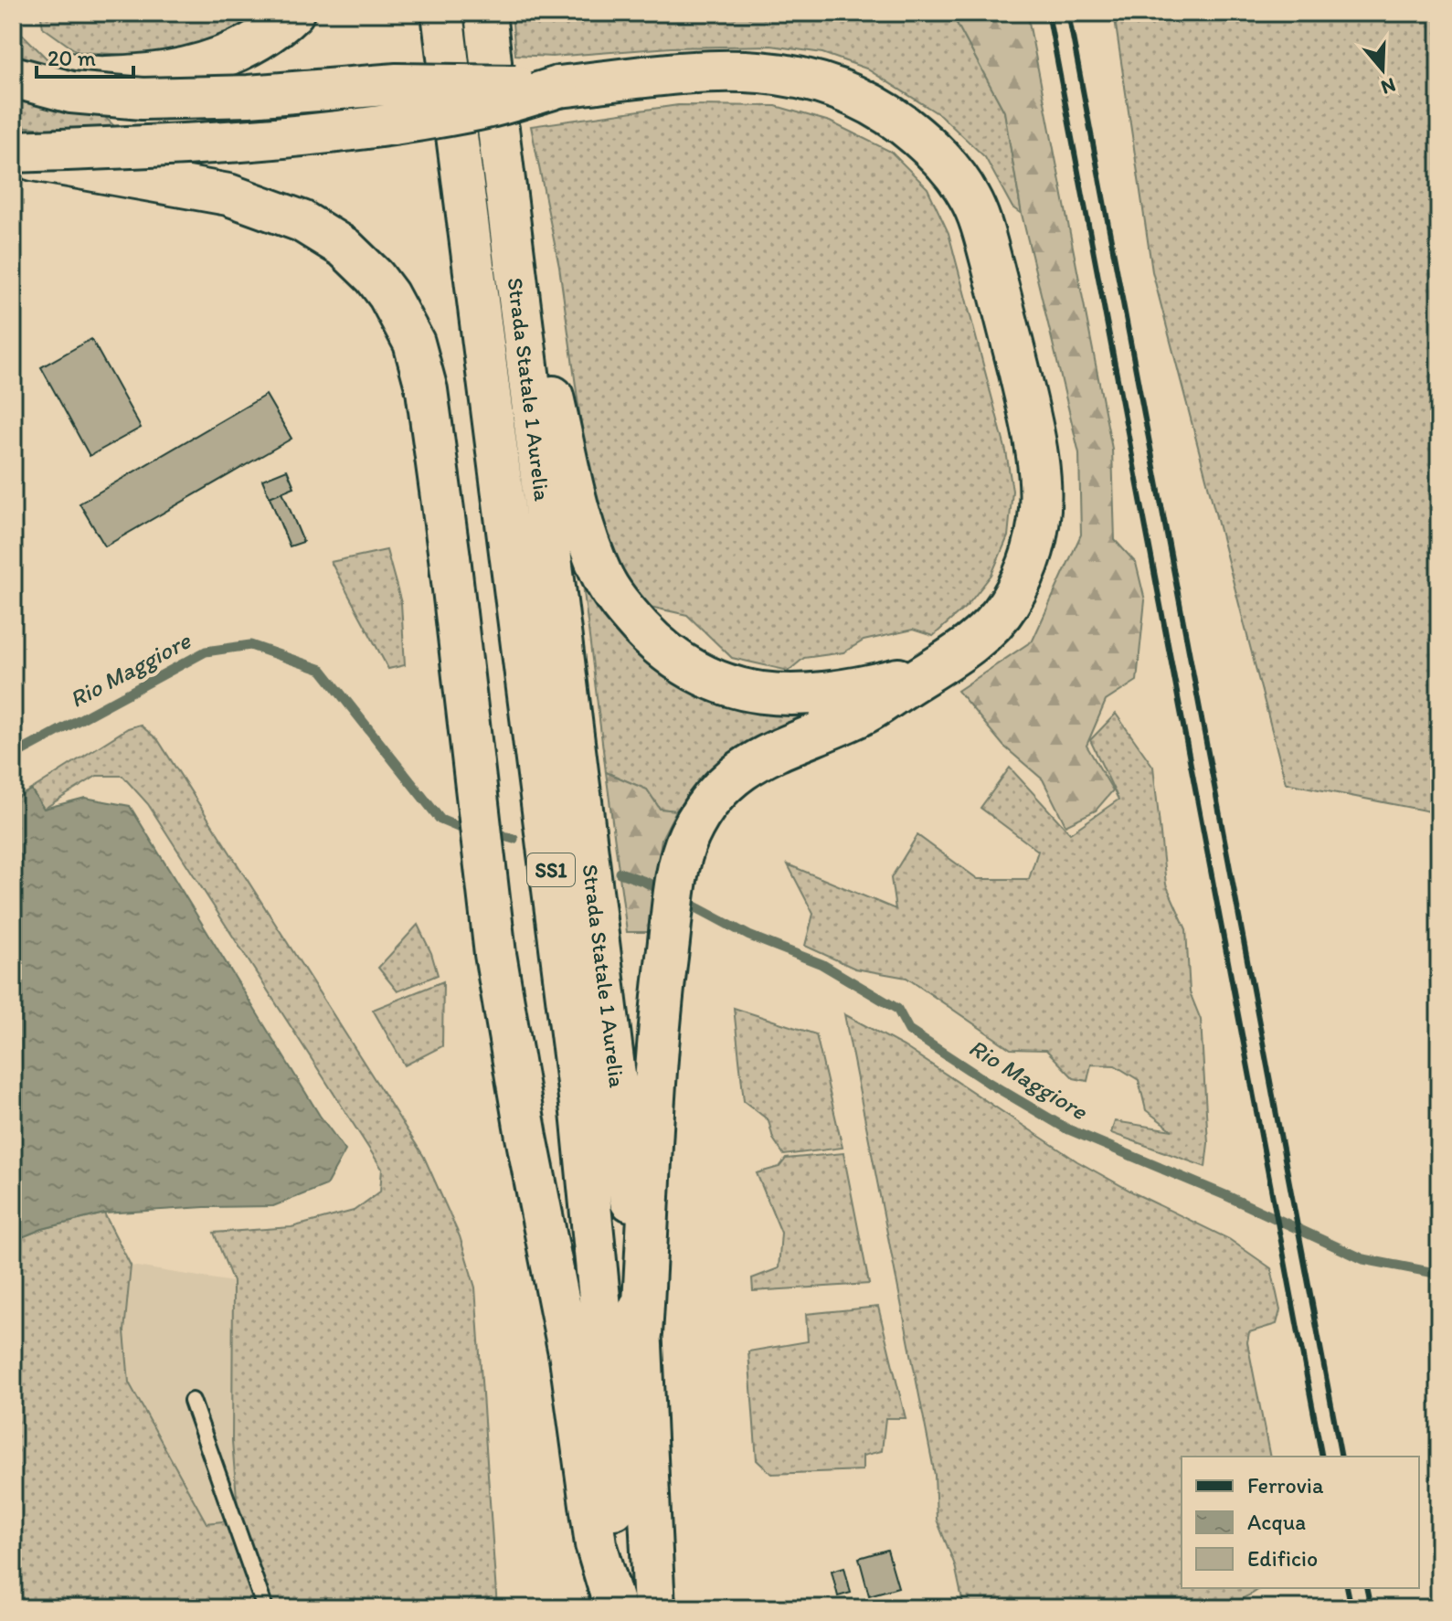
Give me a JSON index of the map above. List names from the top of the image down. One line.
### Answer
{"streets":{"highway":["Strada Statale 1 Aurelia","SS1"]},"water":["Rio Maggiore"],"legend":["Ferrovia","Acqua","Edificio"],"scale_bar":"20 m","north":"bottom"}
